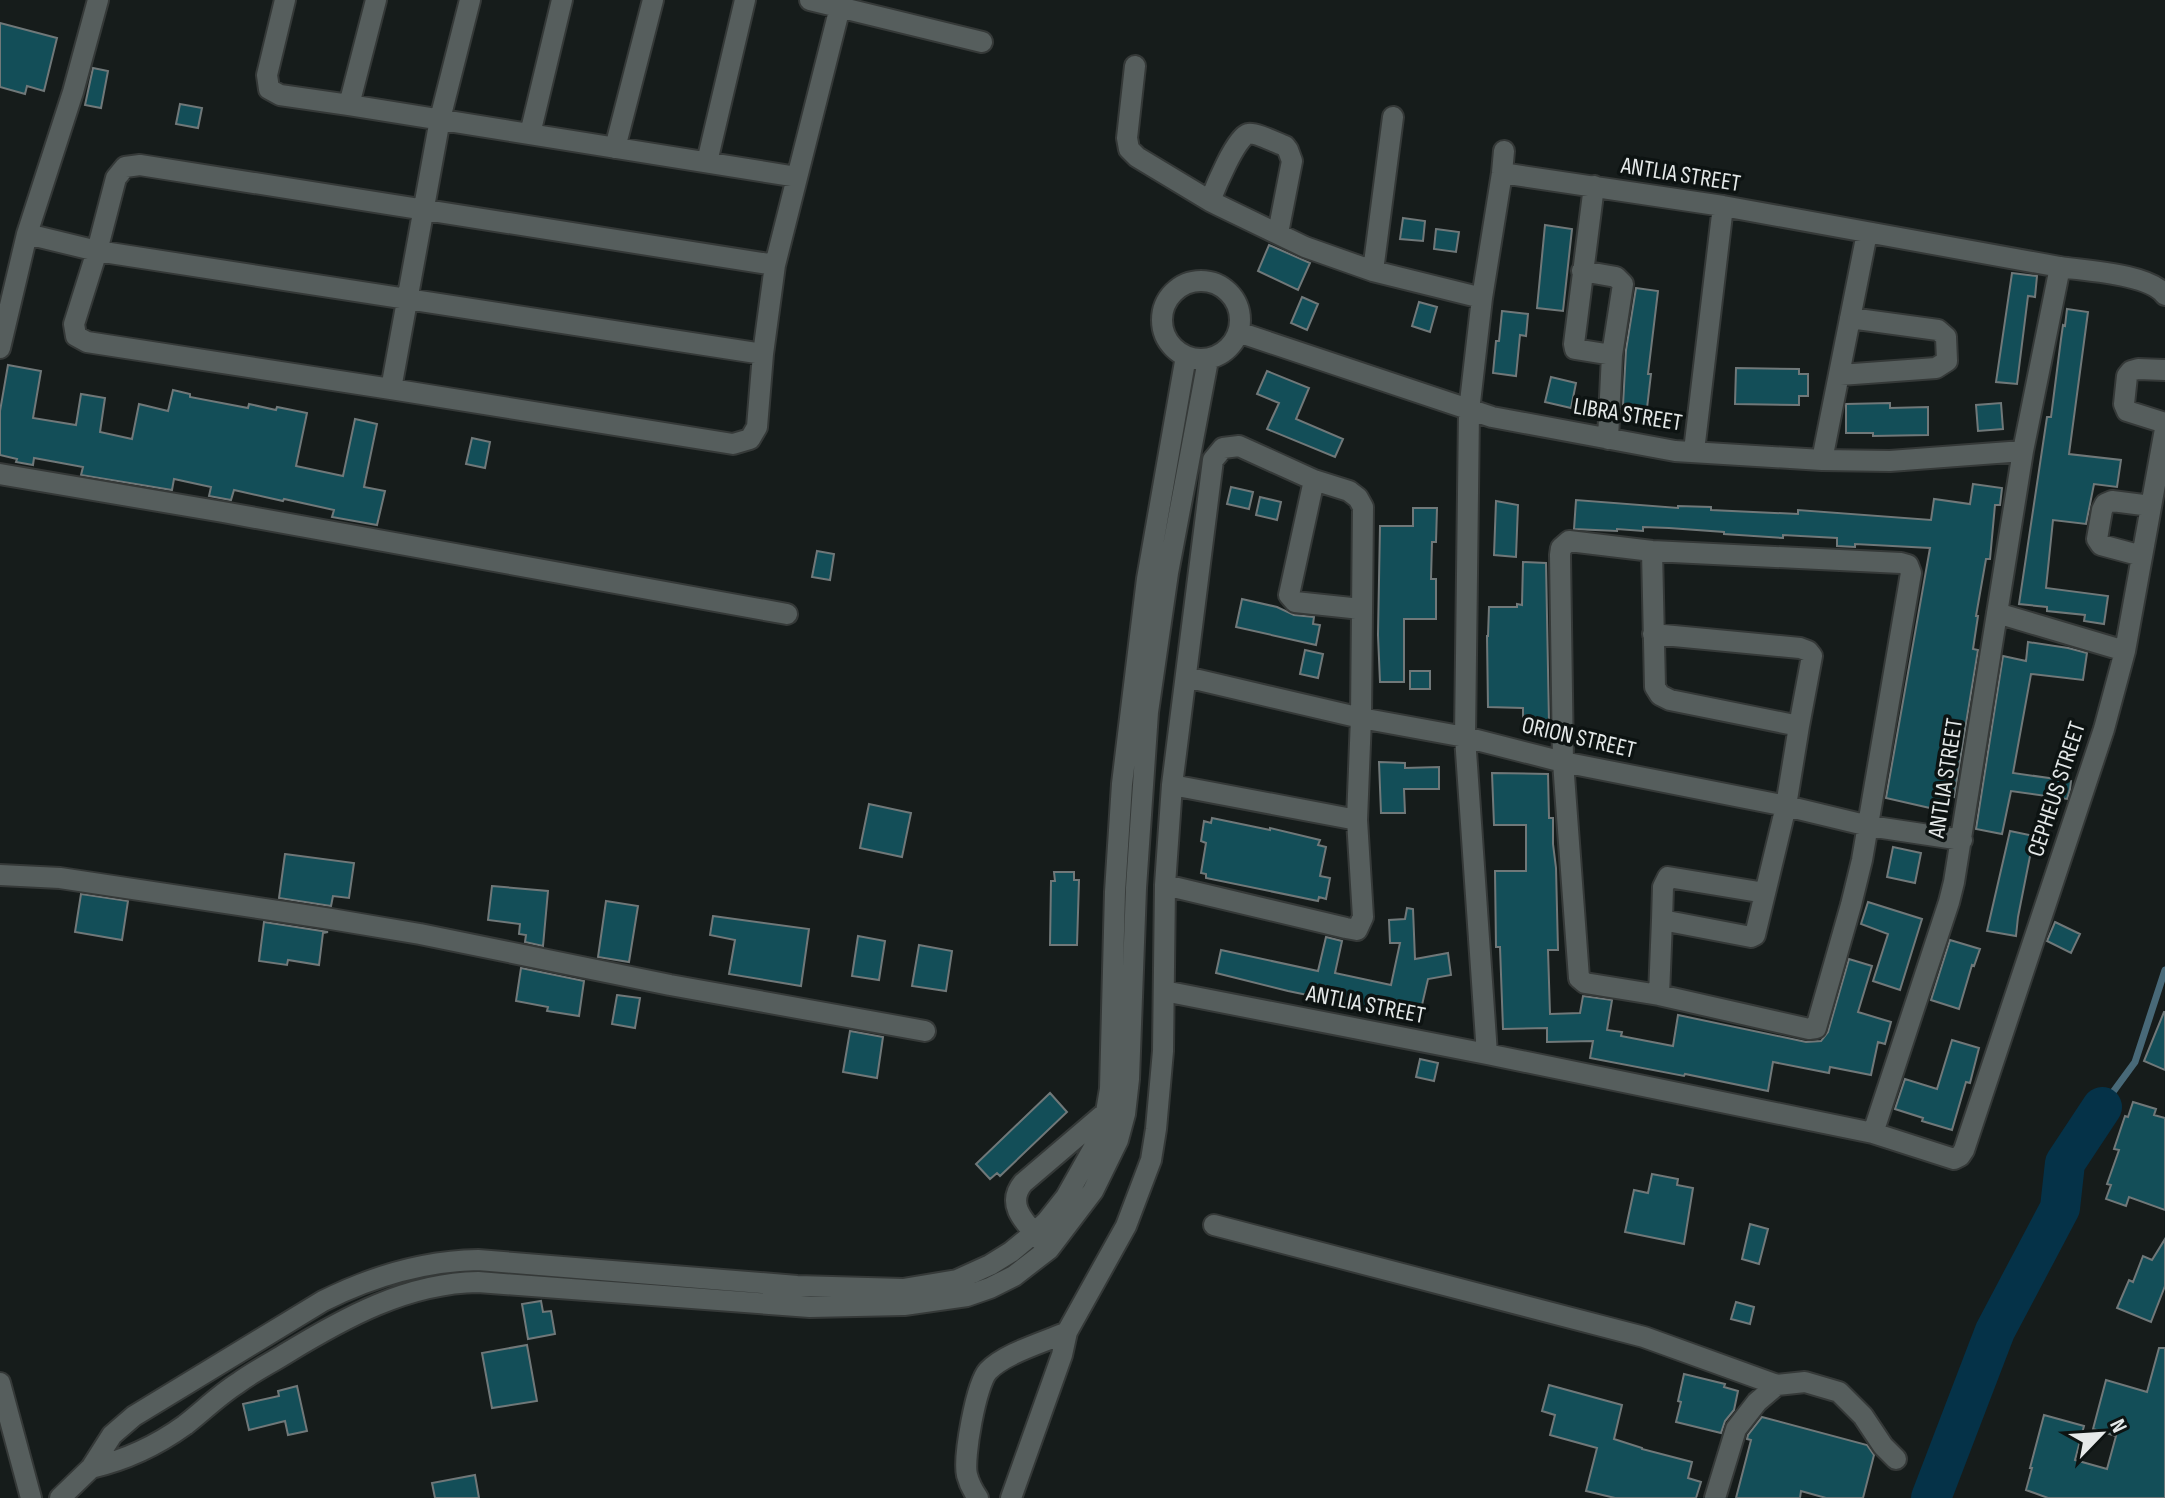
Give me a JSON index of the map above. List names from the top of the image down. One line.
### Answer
{"streets":{"street":["ANTLIA STREET","LIBRA STREET","ORION STREET","CEPHEUS STREET"]},"crossings":[["ANTLIA STREET","LIBRA STREET"],["ANTLIA STREET","ORION STREET"],["ANTLIA STREET","CEPHEUS STREET"]],"north":"top right"}
